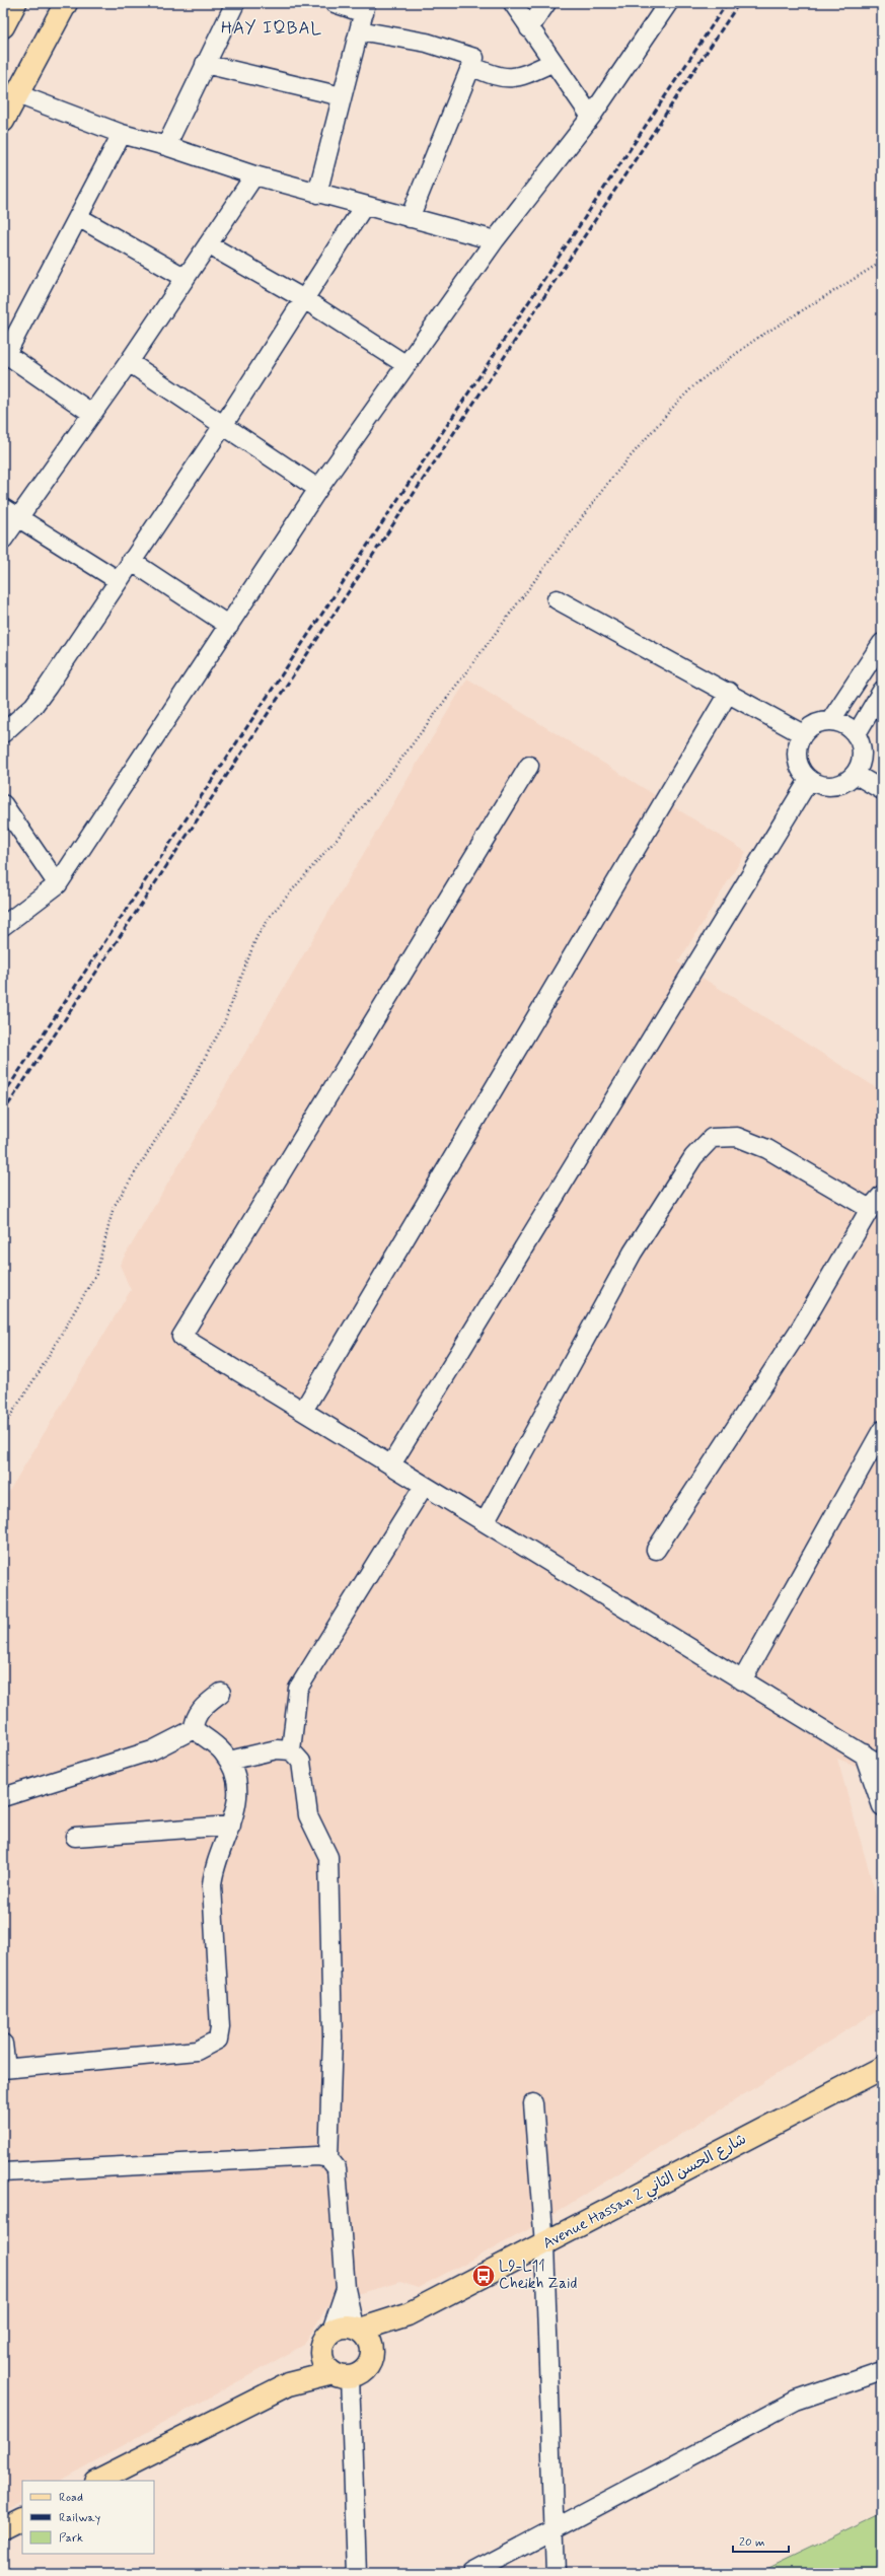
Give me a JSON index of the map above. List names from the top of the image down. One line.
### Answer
{"streets":{"main road":["Avenue Hassan 2 شارع الحسن الثاني"]},"districts":["HAY IQBAL"],"places":{"bus stop":["L9-L11 Cheikh Zaid"]},"legend":["Road","Railway","Park"],"scale_bar":"20 m"}
